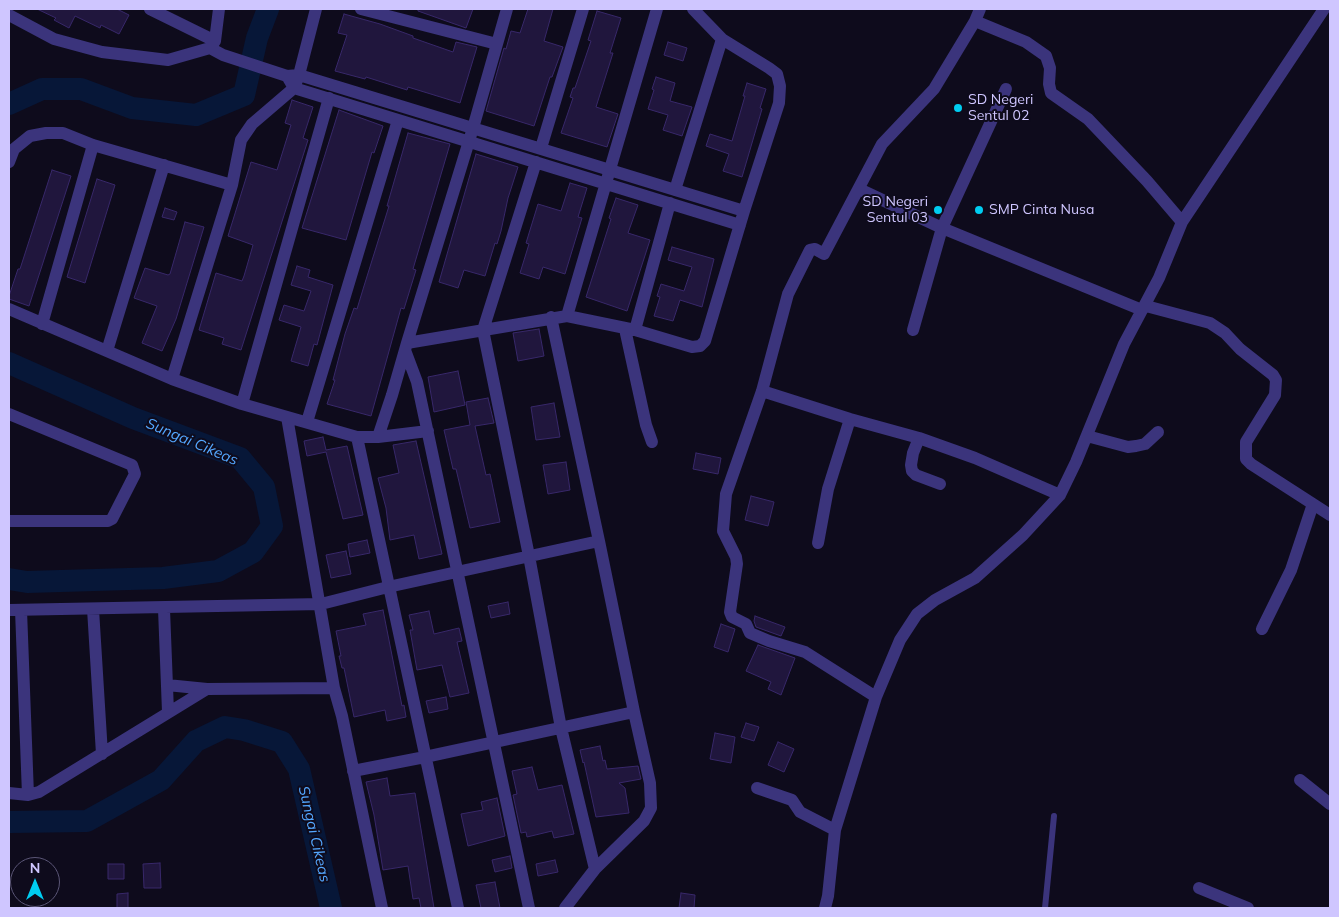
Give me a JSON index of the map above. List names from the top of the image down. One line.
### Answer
{"water":["Sungai Cikeas"],"places":["SD Negeri Sentul 02","SD Negeri Sentul 03","SMP Cinta Nusa"],"north":"top"}
